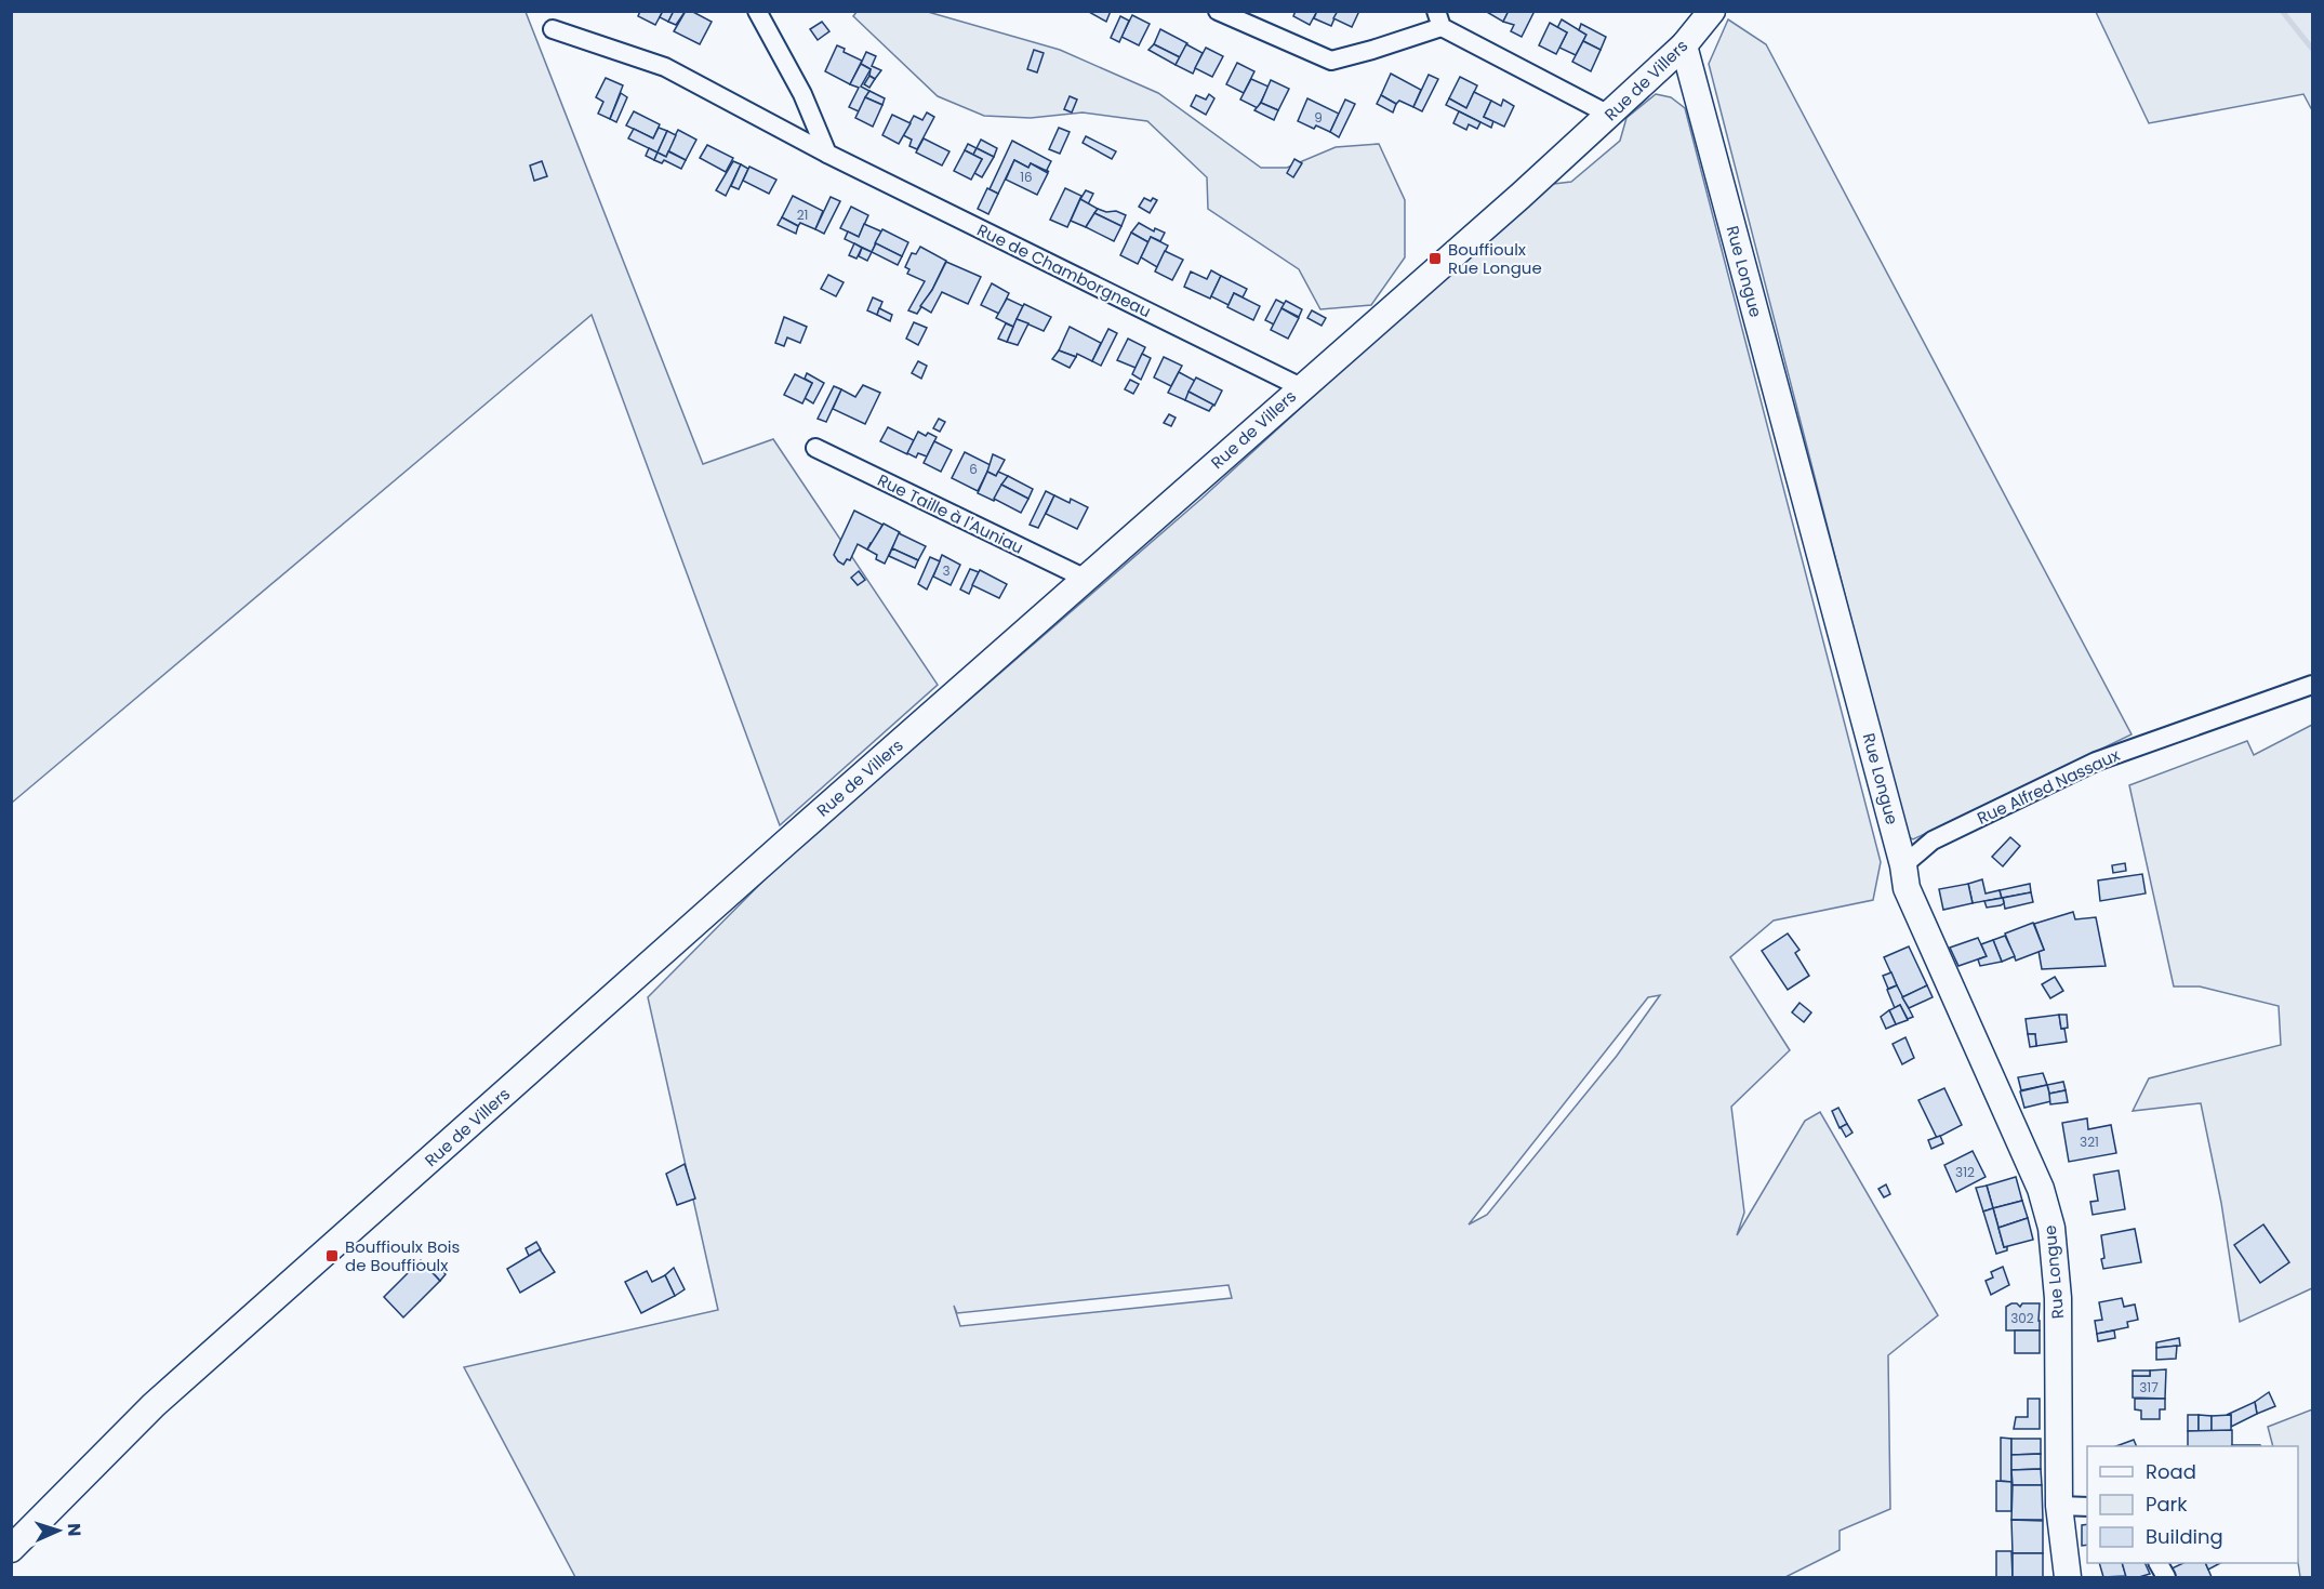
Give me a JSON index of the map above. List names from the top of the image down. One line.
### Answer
{"streets":{"street":["Rue de Villers","Rue de Chamborgneau","Rue Longue","Rue Taille à l'Auniau","Rue Alfred Nassaux"]},"crossings":[["Rue de Villers","Rue de Chamborgneau"],["Rue de Villers","Rue Longue"],["Rue de Villers","Rue Taille à l'Auniau"],["Rue Longue","Rue Alfred Nassaux"]],"places":{"transit":["Bouffioulx Rue Longue","Bouffioulx Bois de Bouffioulx"]},"house_numbers":["9","16","21","6","3","321","312","302","317"],"legend":["Road","Park","Building"],"north":"right"}
